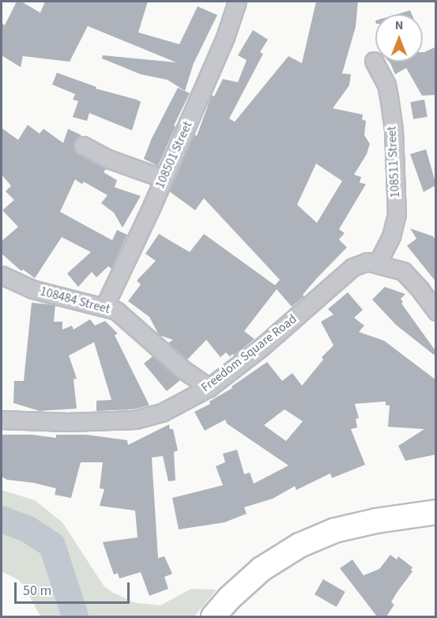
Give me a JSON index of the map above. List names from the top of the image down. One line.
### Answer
{"streets":{"street":["108501 Street","108511 Street","108484 Street","Freedom Square Road"]},"crossings":[["108501 Street","108484 Street"],["108511 Street","Freedom Square Road"],["108484 Street","Freedom Square Road"]],"scale_bar":"50 m","north":"top"}
